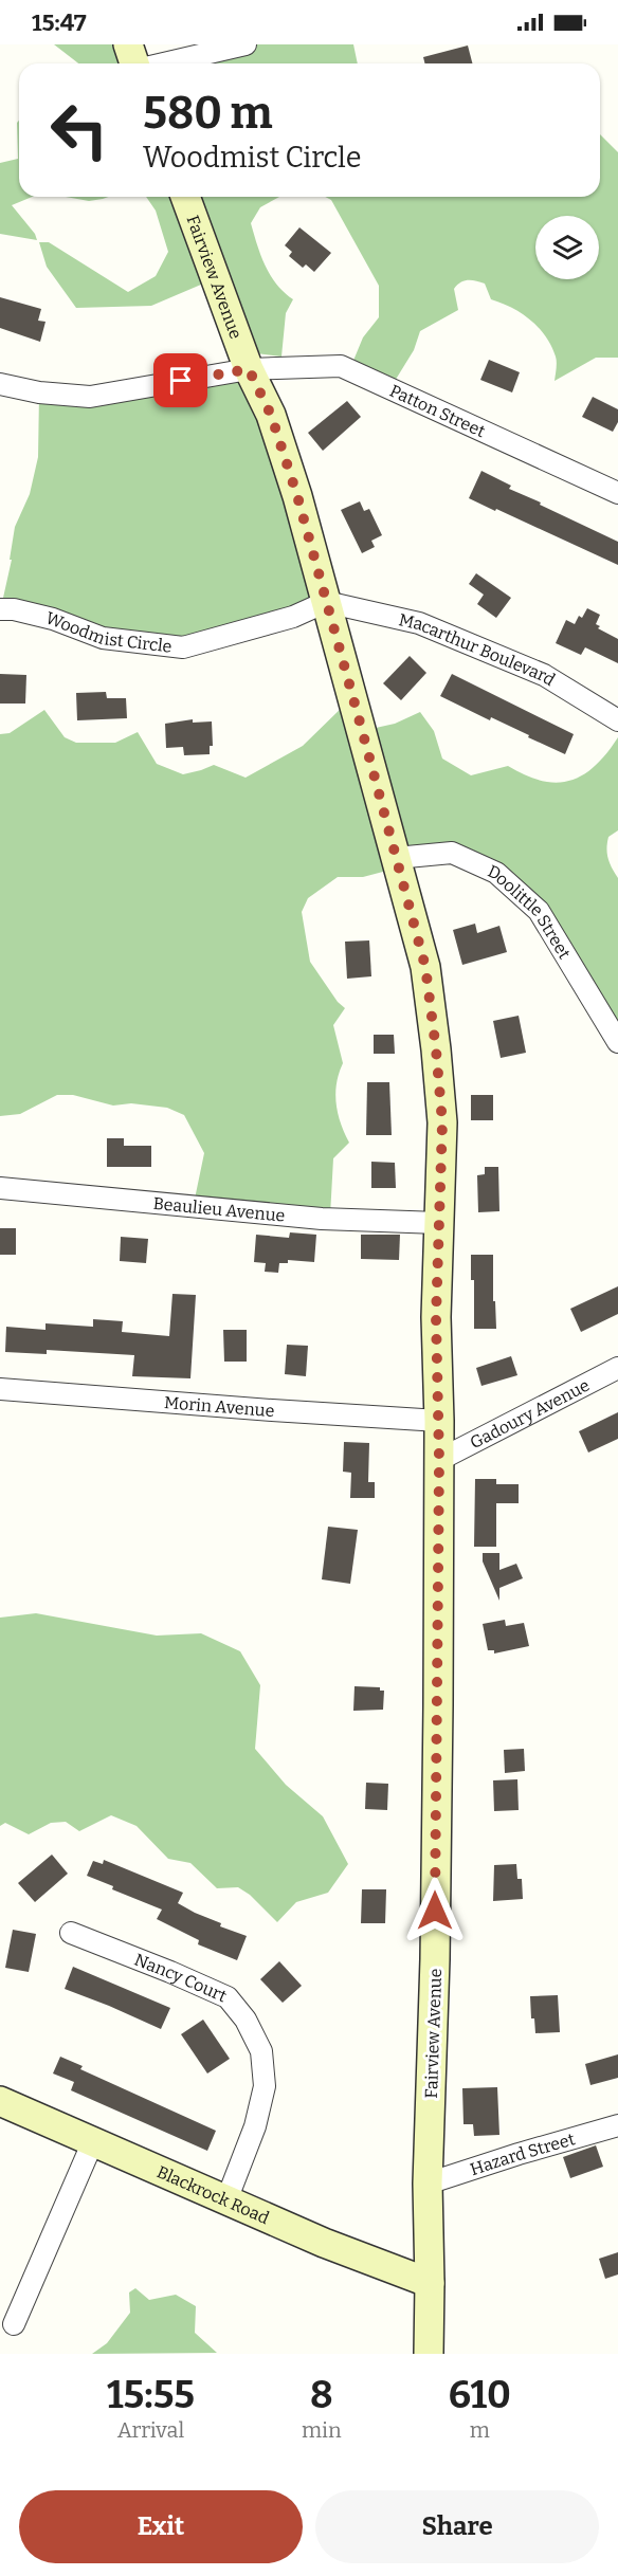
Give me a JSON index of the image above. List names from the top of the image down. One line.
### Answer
{"streets":{"main road":["Fairview Avenue","Blackrock Road"],"street":["Patton Street","Woodmist Circle","Macarthur Boulevard","Doolittle Street","Beaulieu Avenue","Morin Avenue","Gadoury Avenue","Nancy Court","Hazard Street"]},"crossings":[["Fairview Avenue","Patton Street"],["Fairview Avenue","Woodmist Circle"],["Fairview Avenue","Macarthur Boulevard"],["Fairview Avenue","Doolittle Street"],["Fairview Avenue","Beaulieu Avenue"],["Fairview Avenue","Morin Avenue"],["Fairview Avenue","Gadoury Avenue"],["Fairview Avenue","Hazard Street"],["Fairview Avenue","Blackrock Road"],["Woodmist Circle","Macarthur Boulevard"],["Nancy Court","Blackrock Road"]],"page":{"status":"15:47","turn":["580 m","Woodmist Circle"],"eta":["15:55","Arrival","8","min","610","m"],"buttons":["Exit","Share"]}}
